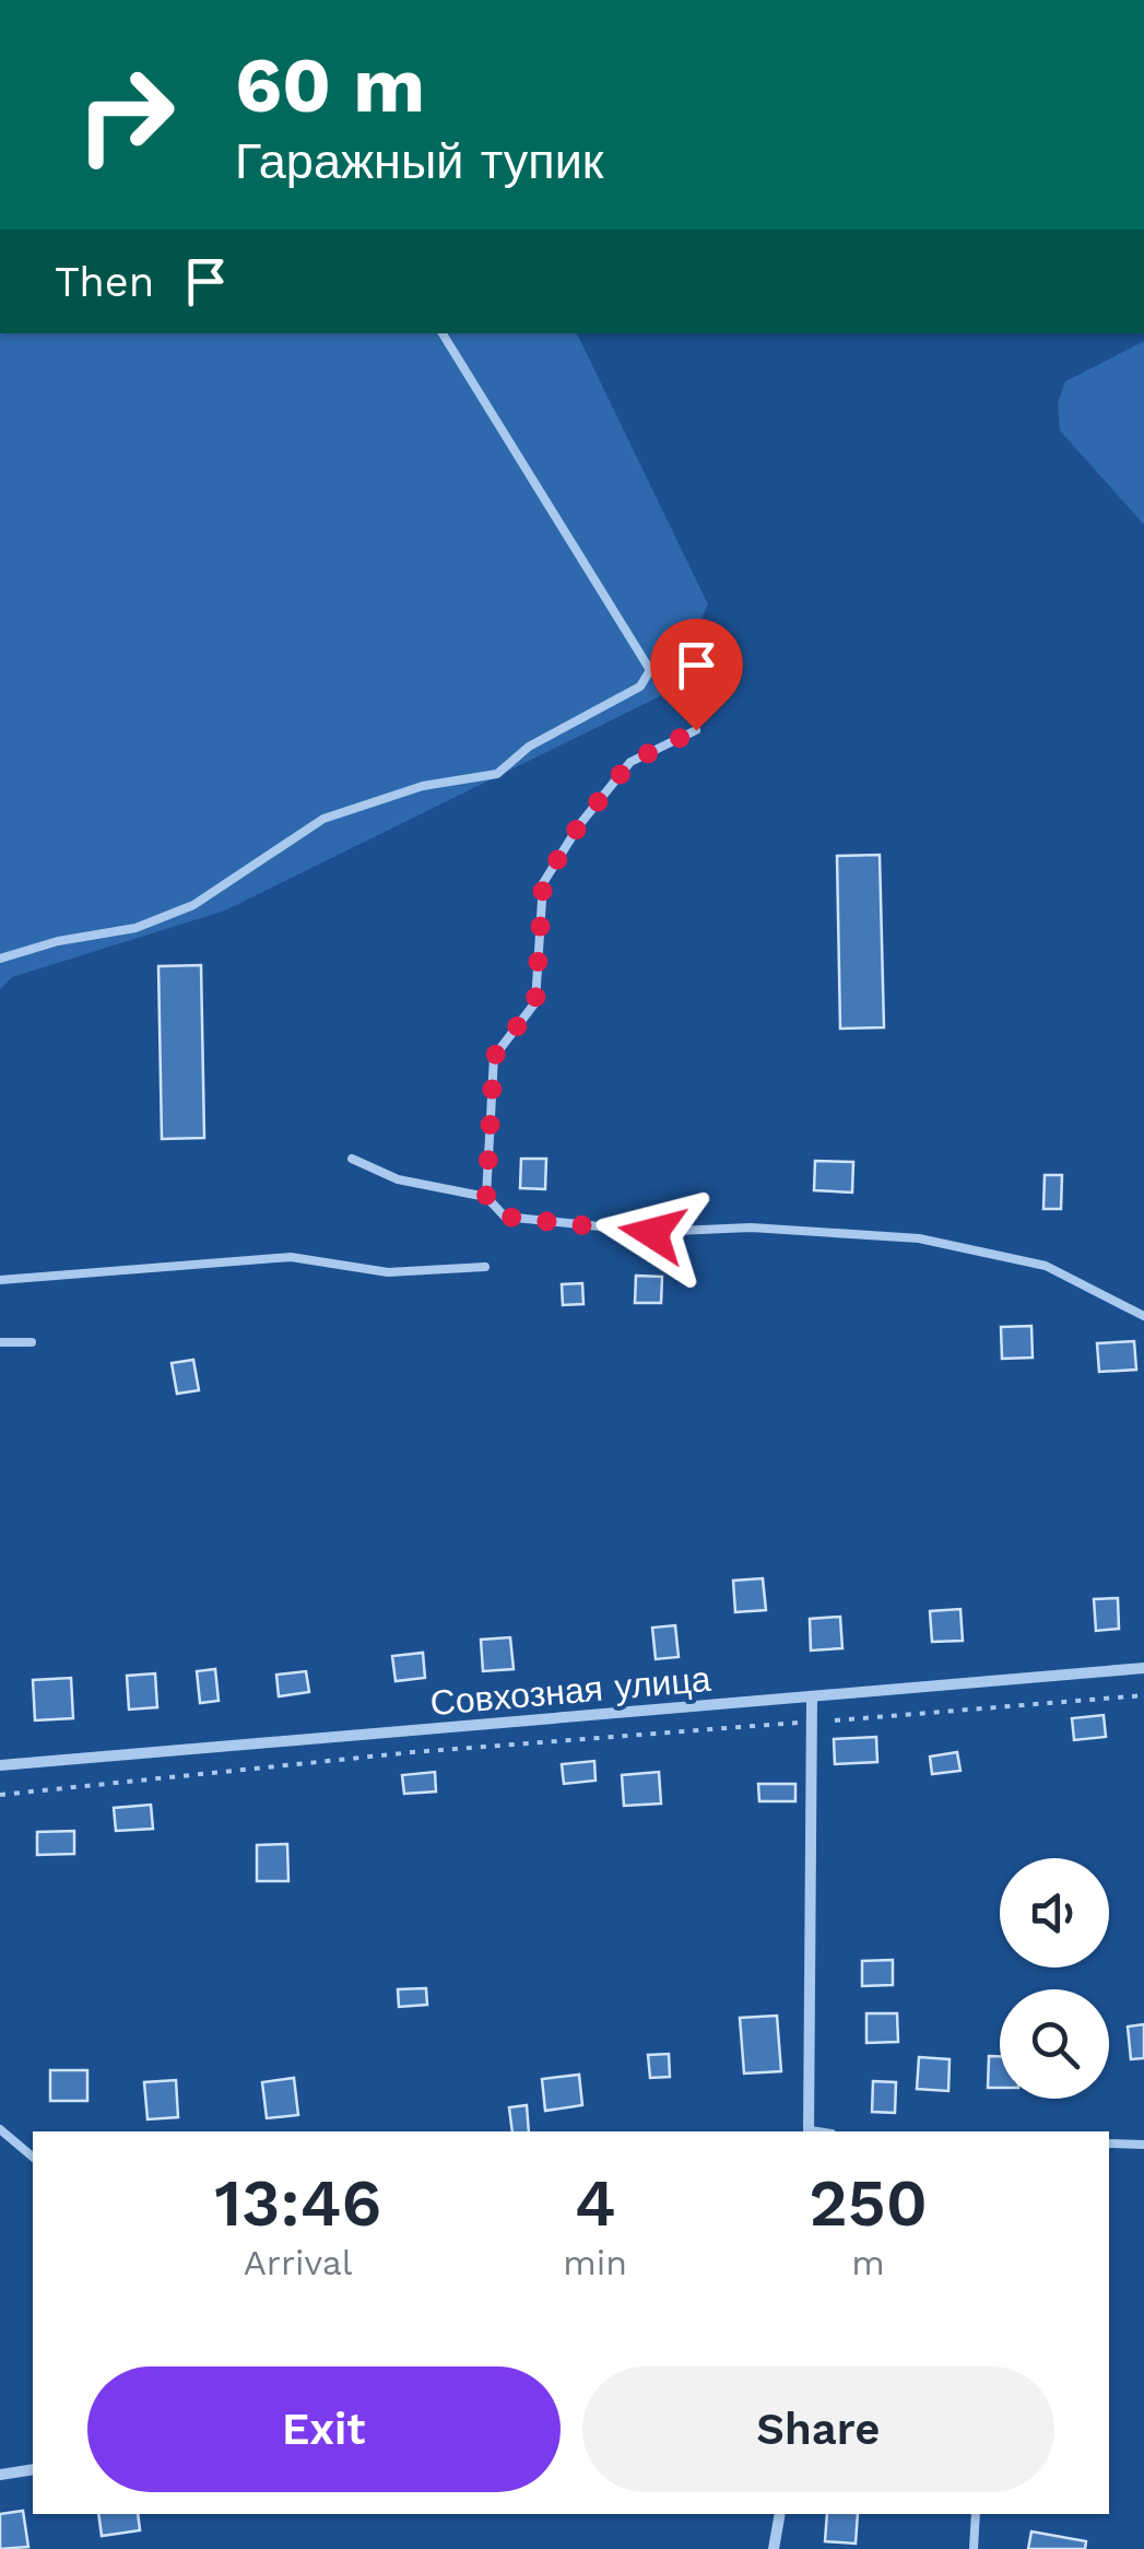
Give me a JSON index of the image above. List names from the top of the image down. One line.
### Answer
{"streets":{"street":["Совхозная улица"]},"page":{"turn":["60 m","Гаражный тупик"],"then":"Then","eta":["13:46","Arrival","4","min","250","m"],"buttons":["Exit","Share"]}}
